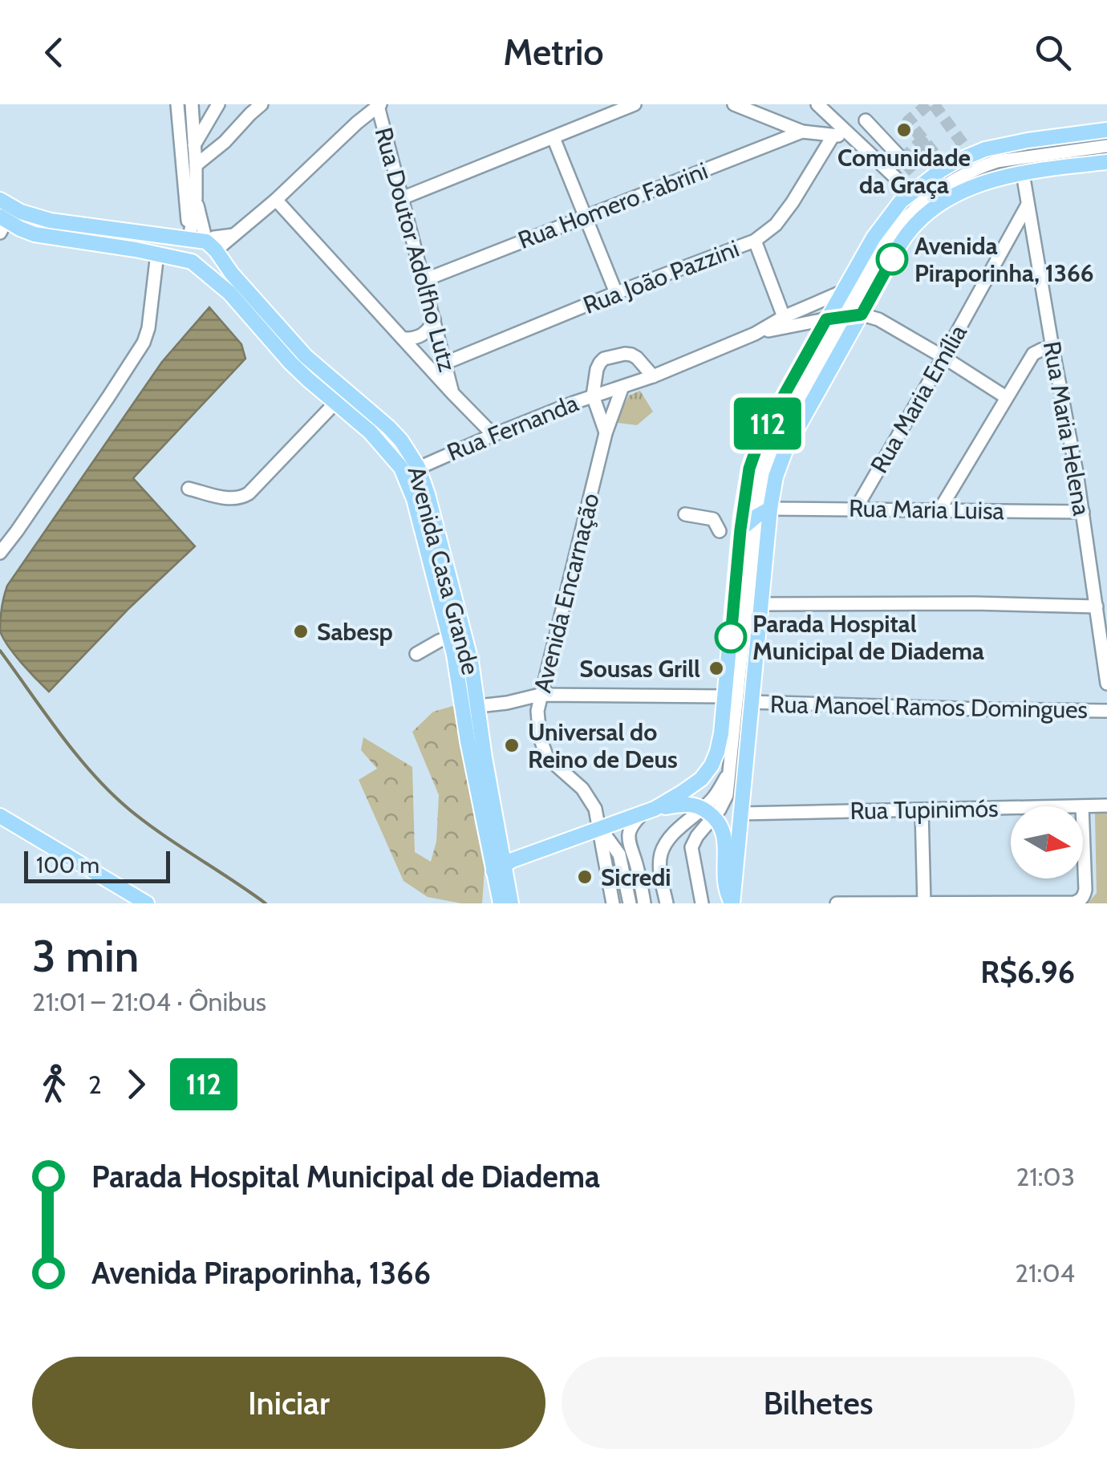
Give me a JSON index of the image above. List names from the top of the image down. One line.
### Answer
{"streets":{"main road":["Avenida Casa Grande"],"street":["Rua Homero Fabrini","Rua Doutor Adolfho Lutz","Rua João Pazzini","Rua Maria Emília","Rua Fernanda","Rua Maria Helena","Rua Maria Luisa","Avenida Encarnação","Rua Manoel Ramos Domingues","Rua Tupinimós"]},"crossings":[["Rua Homero Fabrini","Rua Doutor Adolfho Lutz"],["Rua Doutor Adolfho Lutz","Rua João Pazzini"],["Rua Maria Emília","Rua Maria Helena"],["Rua Maria Emília","Rua Maria Luisa"],["Rua Fernanda","Avenida Casa Grande"],["Rua Fernanda","Avenida Encarnação"],["Rua Maria Helena","Rua Maria Luisa"]],"places":["Comunidade da Graça","Avenida Piraporinha, 1366","Sabesp","Parada Hospital Municipal de Diadema","Sousas Grill","Universal do Reino de Deus","Sicredi"],"lines":["bus line 112"],"scale_bar":"100 m","north":"right","page":{"header":"Metrio","on_map":"112","scale":"100 m","heading":["3 min","21:01 – 21:04 · Ônibus","R$6.96"],"legs":["2","112"],"list":[{"name":"Parada Hospital Municipal de Diadema","value":"21:03"},{"name":"Avenida Piraporinha, 1366","value":"21:04"}],"buttons":["Iniciar","Bilhetes"]}}
